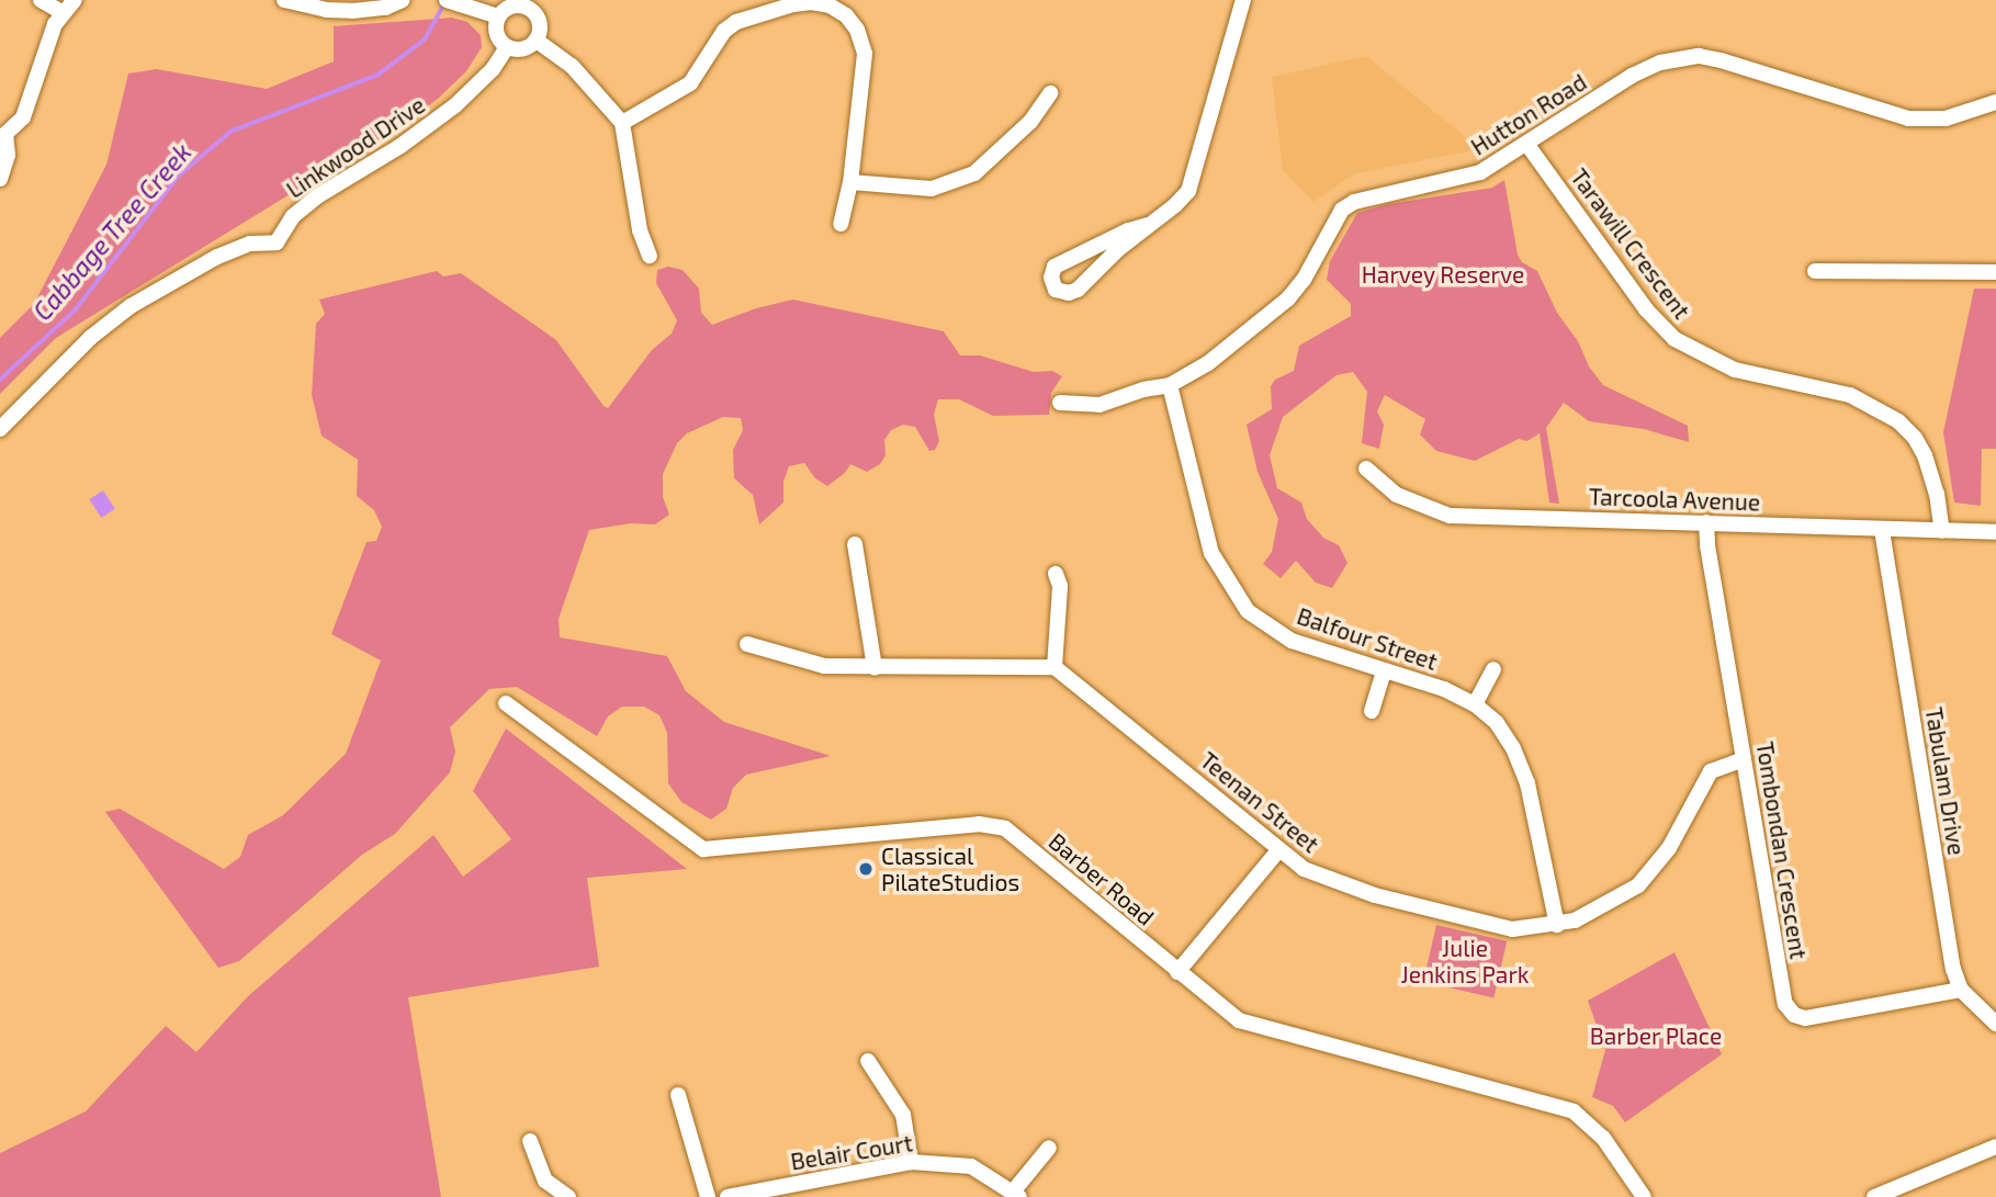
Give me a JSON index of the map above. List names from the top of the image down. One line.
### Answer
{"streets":{"street":["Hutton Road","Linkwood Drive","Tarawill Crescent","Tarcoola Avenue","Balfour Street","Tabulam Drive","Teenan Street","Tombondan Crescent","Barber Road","Belair Court"]},"crossings":[["Hutton Road","Tarawill Crescent"],["Hutton Road","Balfour Street"],["Tarawill Crescent","Tarcoola Avenue"],["Tarcoola Avenue","Tabulam Drive"],["Tarcoola Avenue","Tombondan Crescent"],["Balfour Street","Teenan Street"],["Tabulam Drive","Tombondan Crescent"],["Teenan Street","Tombondan Crescent"]],"water":["Cabbage Tree Creek"],"parks":["Harvey Reserve","Julie Jenkins Park","Barber Place"],"places":["Classical PilateStudios"]}
